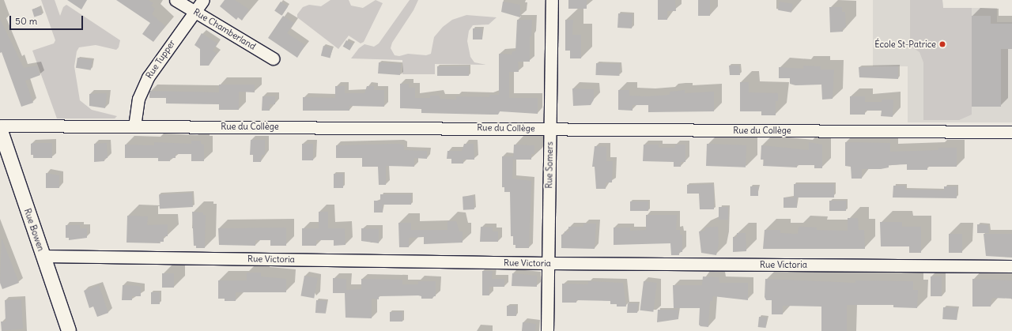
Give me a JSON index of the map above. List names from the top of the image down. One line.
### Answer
{"streets":{"street":["Rue Chamberland","Rue Tupper","Rue du Collège","Rue Somers","Rue Bowen","Rue Victoria"]},"crossings":[["Rue Chamberland","Rue Tupper"],["Rue Tupper","Rue du Collège"],["Rue du Collège","Rue Somers"],["Rue Somers","Rue Victoria"],["Rue Bowen","Rue Victoria"]],"places":["École St-Patrice"],"scale_bar":"50 m"}
